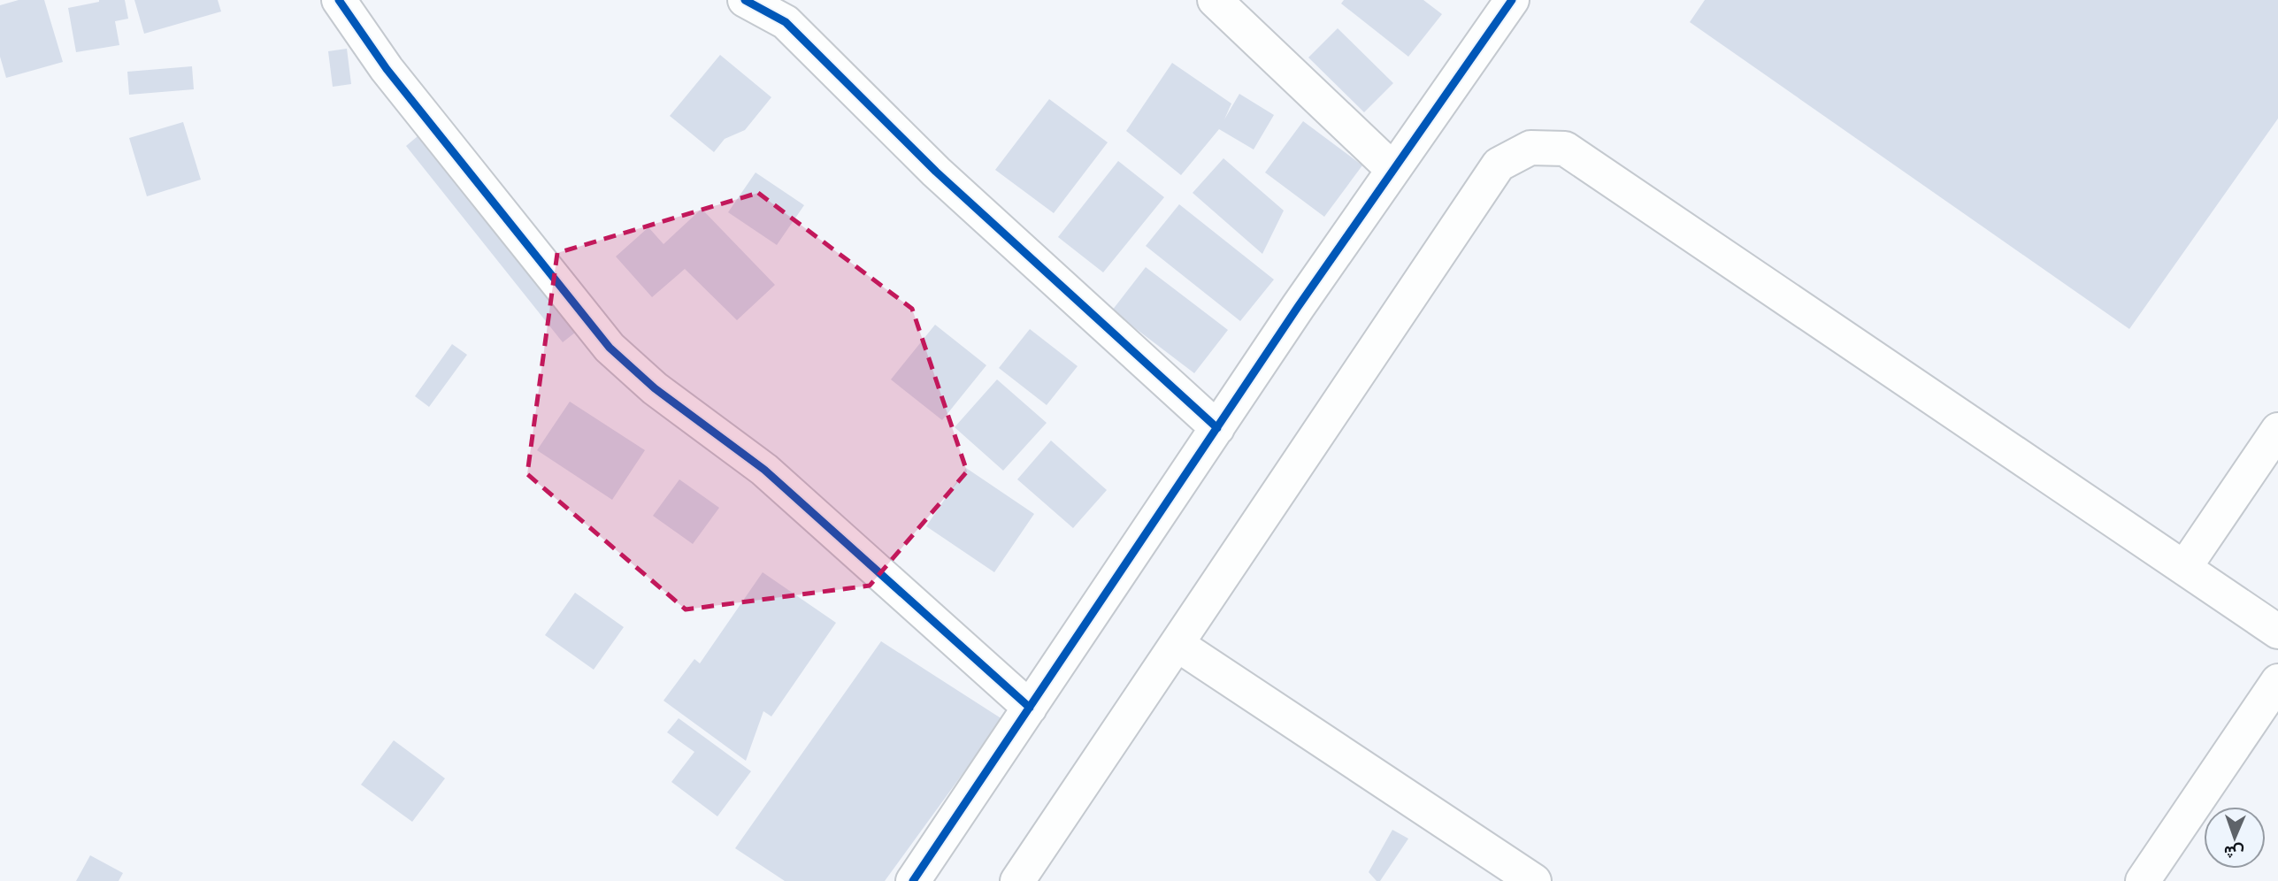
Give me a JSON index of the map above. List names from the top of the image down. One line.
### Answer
{"north":"bottom"}
